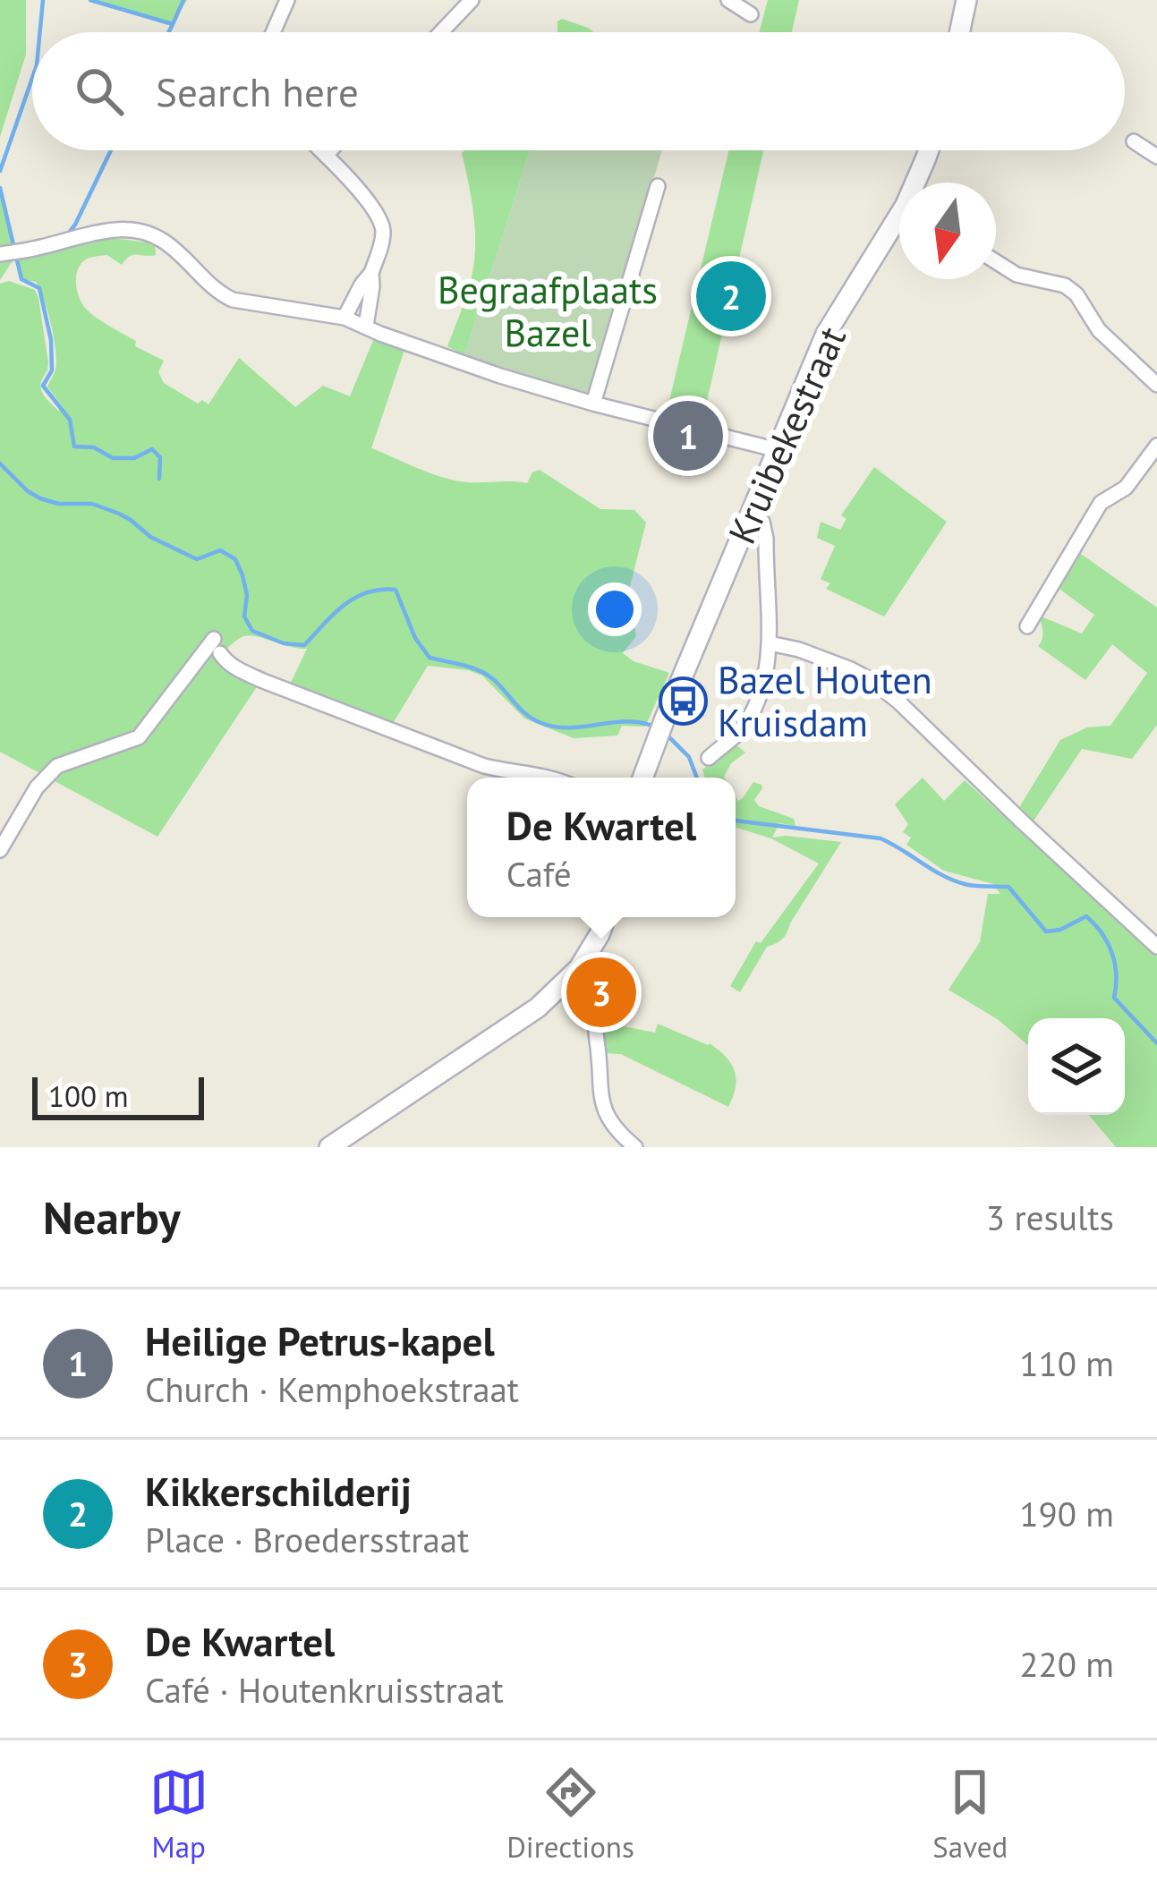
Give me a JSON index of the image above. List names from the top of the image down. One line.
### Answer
{"streets":{"main road":["Kruibekestraat"]},"parks":["Begraafplaats Bazel"],"places":{"bus stop":["Bazel Houten Kruisdam"]},"scale_bar":"100 m","north":"bottom","page":{"search":"Search here","pins":["2","1","3"],"popup":["De Kwartel","Café"],"scale":"100 m","heading":["Nearby","3 results"],"list":[{"mark":"1","name":"Heilige Petrus-kapel","note":"Church · Kemphoekstraat","value":"110 m"},{"mark":"2","name":"Kikkerschilderij","note":"Place · Broedersstraat","value":"190 m"},{"mark":"3","name":"De Kwartel","note":"Café · Houtenkruisstraat","value":"220 m"}],"nav":["Map","Directions","Saved"]}}
